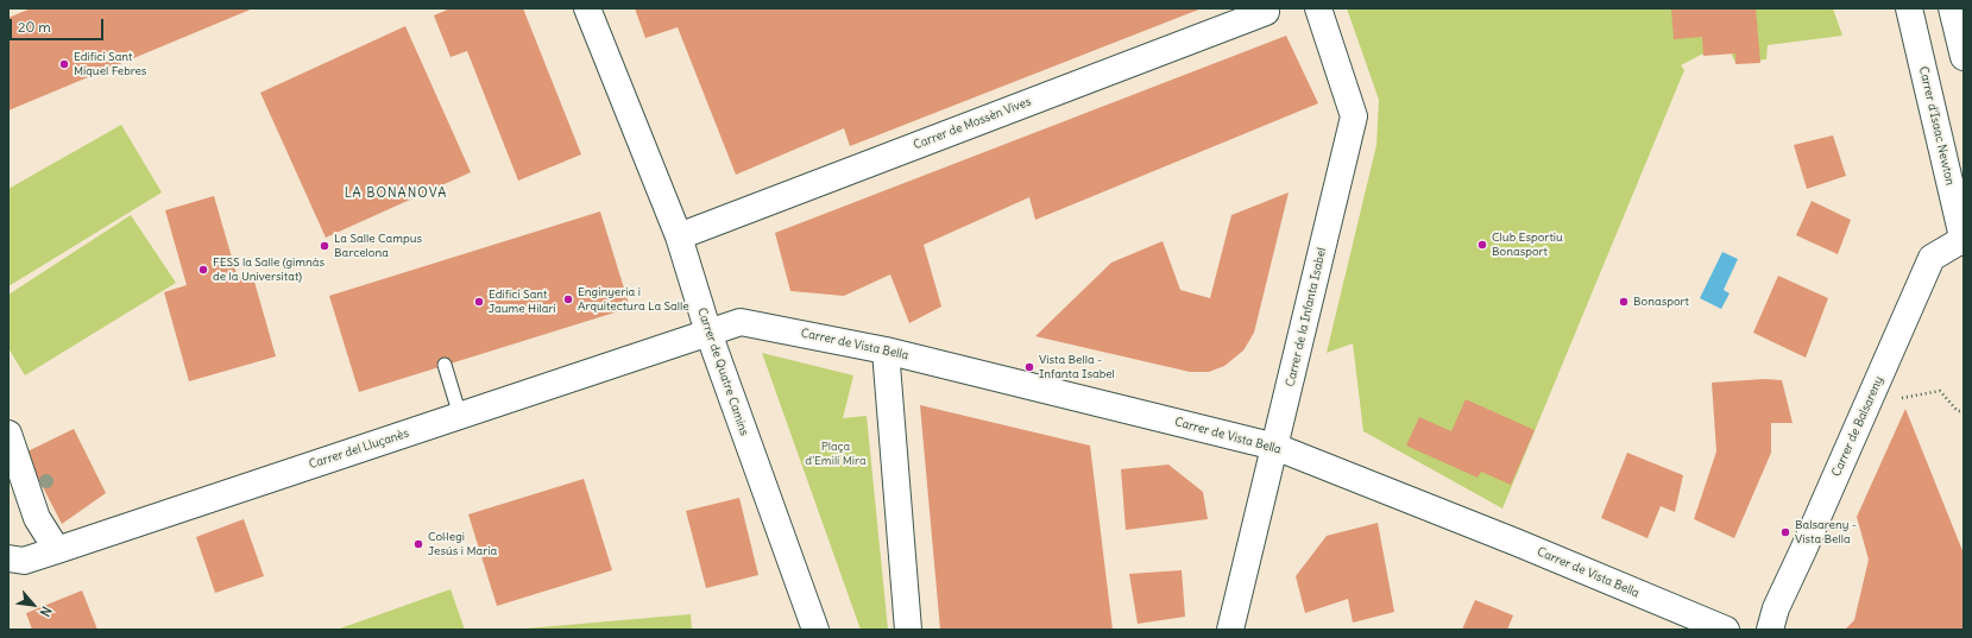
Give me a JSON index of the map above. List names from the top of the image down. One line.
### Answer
{"streets":{"street":["Carrer de Mossèn Vives","Carrer d'Isaac Newton","Carrer de la Infanta Isabel","Carrer de Vista Bella","Carrer de Quatre Camins","Carrer de Balsareny","Carrer del Lluçanès"]},"crossings":[["Carrer de Mossèn Vives","Carrer de Quatre Camins"],["Carrer d'Isaac Newton","Carrer de Balsareny"],["Carrer de la Infanta Isabel","Carrer de Vista Bella"],["Carrer de Vista Bella","Carrer de Quatre Camins"],["Carrer de Vista Bella","Carrer del Lluçanès"],["Carrer de Quatre Camins","Carrer del Lluçanès"]],"districts":["LA BONANOVA"],"parks":["Plaça d'Emili Mira"],"places":["Edifici Sant Miquel Febres","Club Esportiu Bonasport","La Salle Campus Barcelona","FESS la Salle (gimnàs de la Universitat)","Enginyeria i Arquitectura La Salle","Edifici Sant Jaume Hilari","Bonasport","Vista Bella - Infanta Isabel","Balsareny - Vista Bella","Col·legi Jesús i Maria"],"scale_bar":"20 m","north":"bottom right"}
